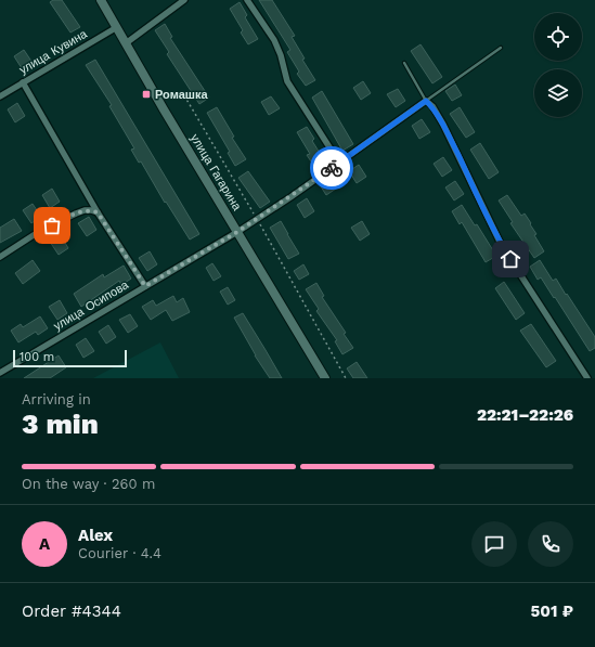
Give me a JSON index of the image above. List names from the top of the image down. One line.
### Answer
{"streets":{"main road":["улица Гагарина"],"street":["улица Кувина","улица Осипова"]},"crossings":[["улица Кувина","улица Гагарина"],["улица Гагарина","улица Осипова"]],"places":{"transit":["Ромашка"]},"scale_bar":"100 m","page":{"scale":"100 m","heading":["3 min","Arriving in","22:21–22:26"],"panel":["Alex","Courier · 4.4","Order #4344","501 ₽"],"bar":"On the way · 260 m","round":"A"}}
